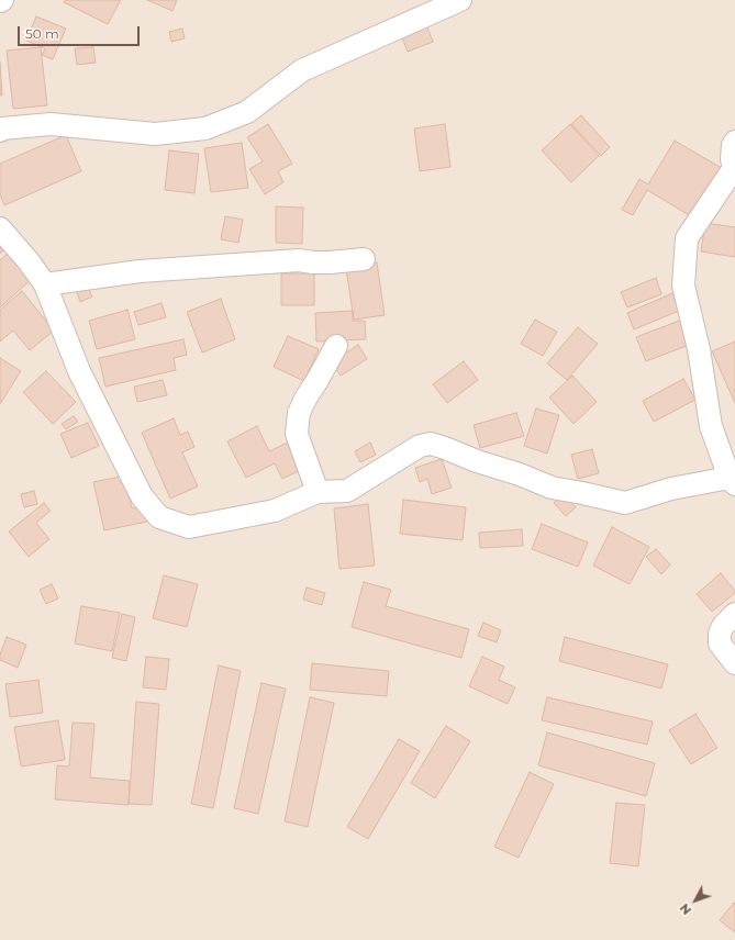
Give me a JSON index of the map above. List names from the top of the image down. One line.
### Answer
{"scale_bar":"50 m","north":"bottom left"}
